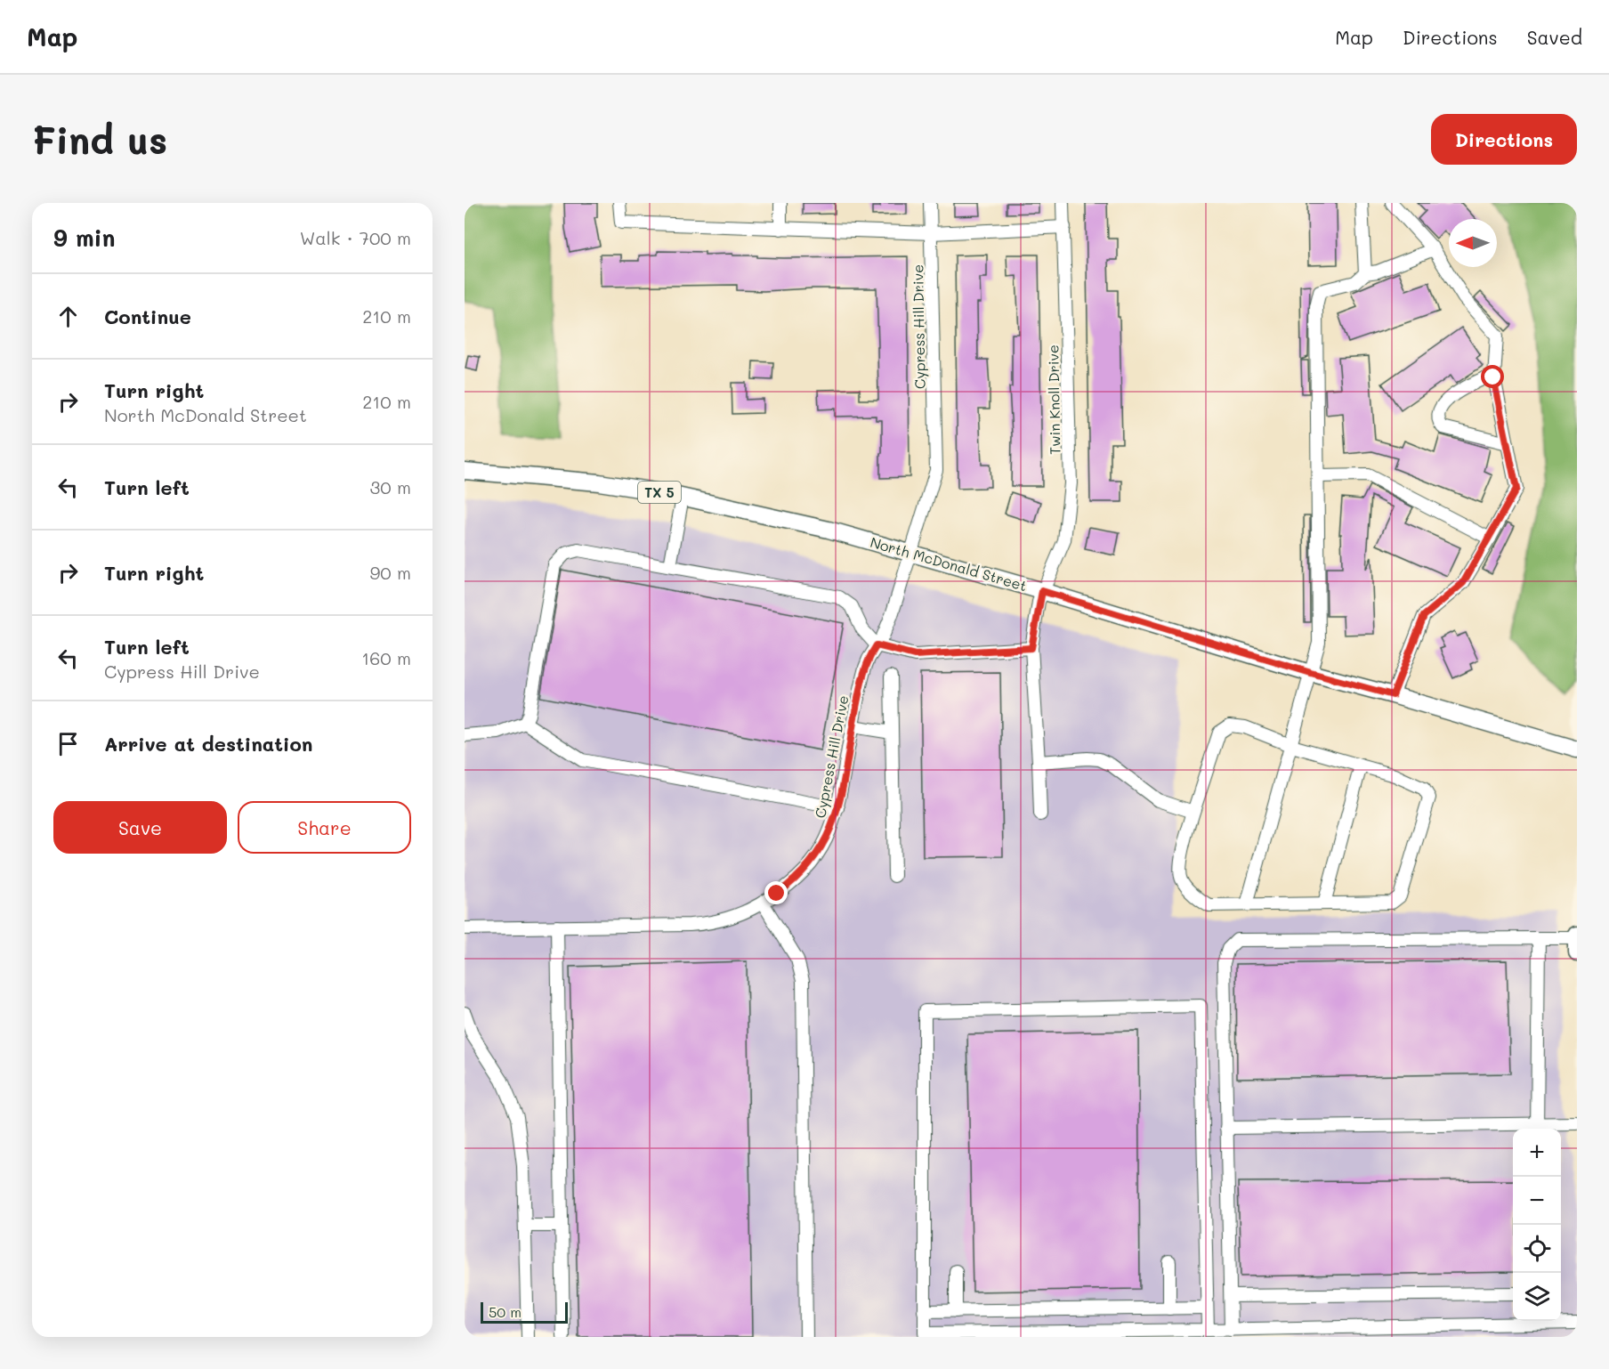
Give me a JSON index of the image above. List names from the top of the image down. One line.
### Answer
{"streets":{"main road":["TX 5","North McDonald Street"],"street":["Cypress Hill Drive","Twin Knoll Drive"]},"crossings":[["Cypress Hill Drive","North McDonald Street"],["Twin Knoll Drive","North McDonald Street"]],"scale_bar":"50 m","north":"left","page":{"header":"Map","nav":["Map","Directions","Saved"],"buttons":["Directions",["Save","Share"]],"title":"Find us","heading":["9 min","Walk · 700 m"],"list":[["Continue","210 m"],["Turn right","North McDonald Street","210 m"],["Turn left","30 m"],["Turn right","90 m"],["Turn left","Cypress Hill Drive","160 m"],"Arrive at destination"],"map_buttons":["+","−"],"scale":"50 m"}}
